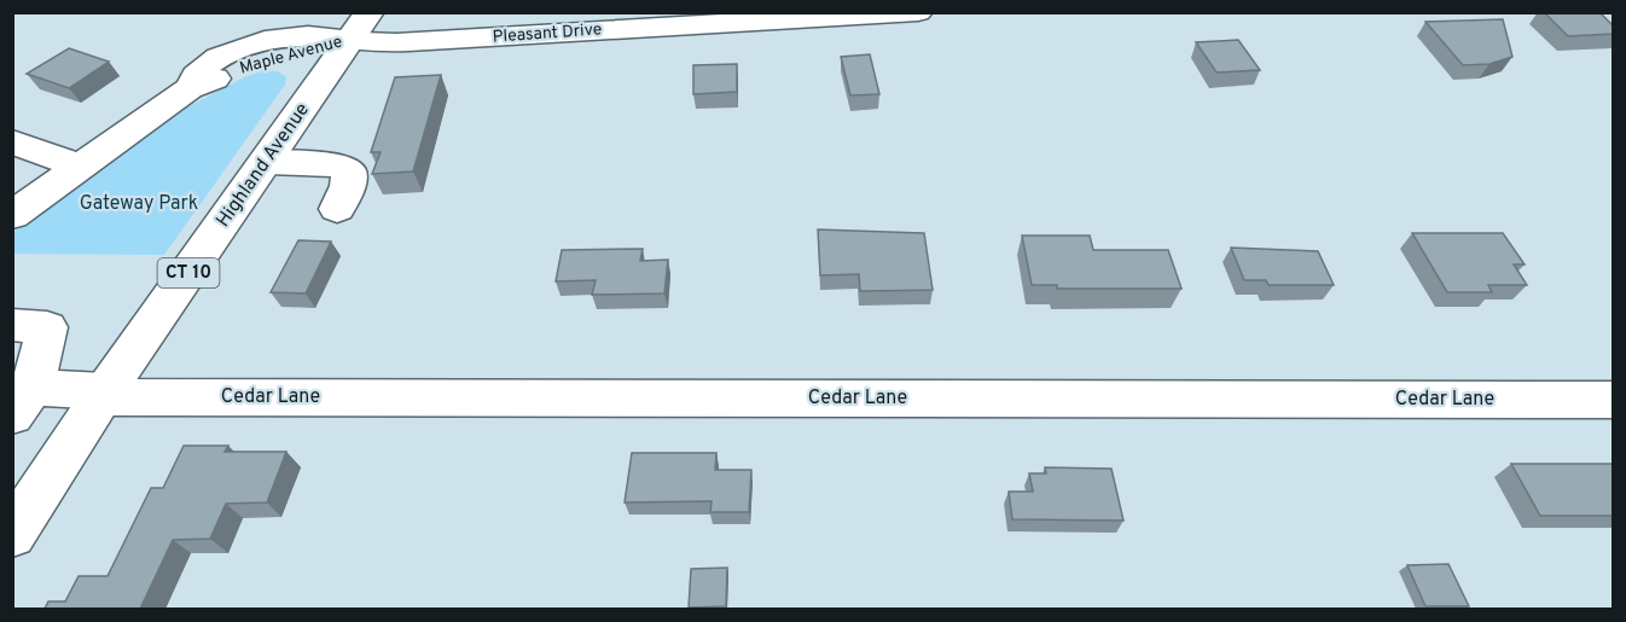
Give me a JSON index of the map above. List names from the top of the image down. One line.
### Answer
{"streets":{"main road":["Pleasant Drive","Maple Avenue","Highland Avenue","CT 10","Cedar Lane"]},"crossings":[["Pleasant Drive","Maple Avenue"],["Pleasant Drive","Highland Avenue"],["Maple Avenue","Highland Avenue"],["Highland Avenue","Cedar Lane"]],"parks":["Gateway Park"]}
